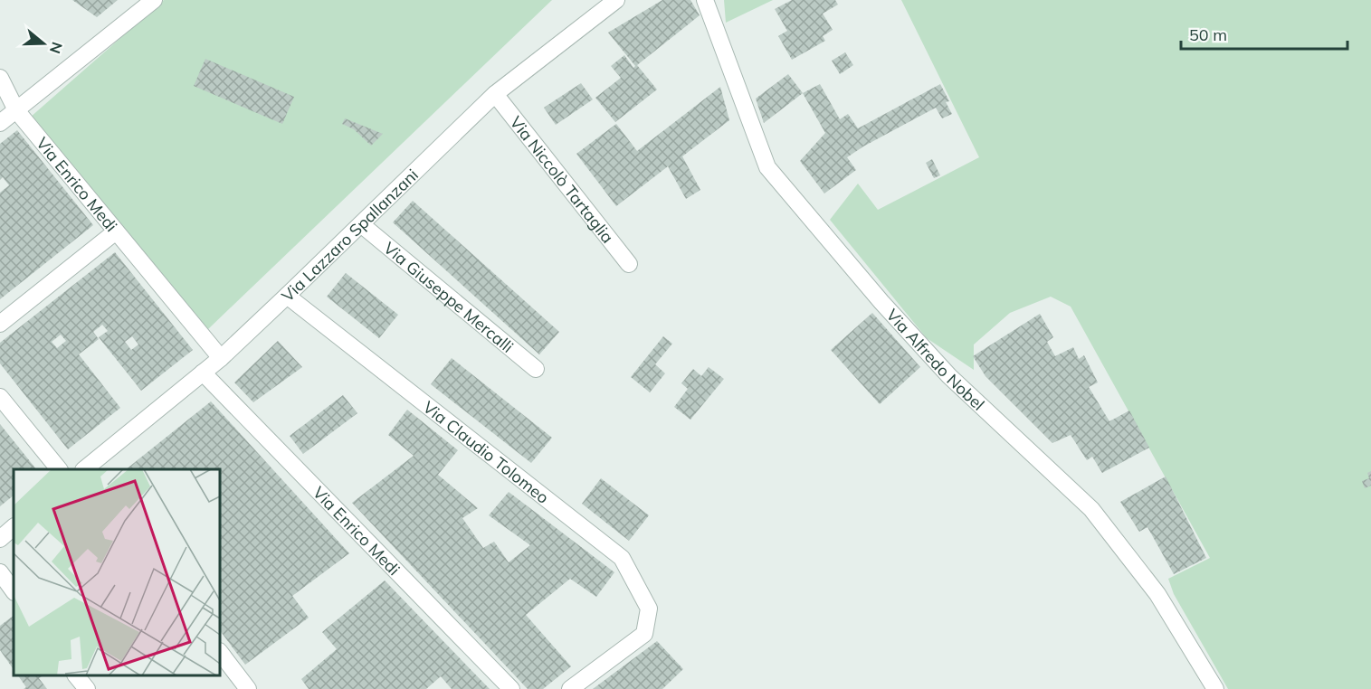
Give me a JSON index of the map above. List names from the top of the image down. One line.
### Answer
{"streets":{"street":["Via Niccolò Tartaglia","Via Enrico Medi","Via Lazzaro Spallanzani","Via Giuseppe Mercalli","Via Alfredo Nobel","Via Claudio Tolomeo"]},"crossings":[["Via Niccolò Tartaglia","Via Lazzaro Spallanzani"],["Via Enrico Medi","Via Lazzaro Spallanzani"],["Via Lazzaro Spallanzani","Via Giuseppe Mercalli"],["Via Lazzaro Spallanzani","Via Claudio Tolomeo"]],"scale_bar":"50 m","north":"right"}
